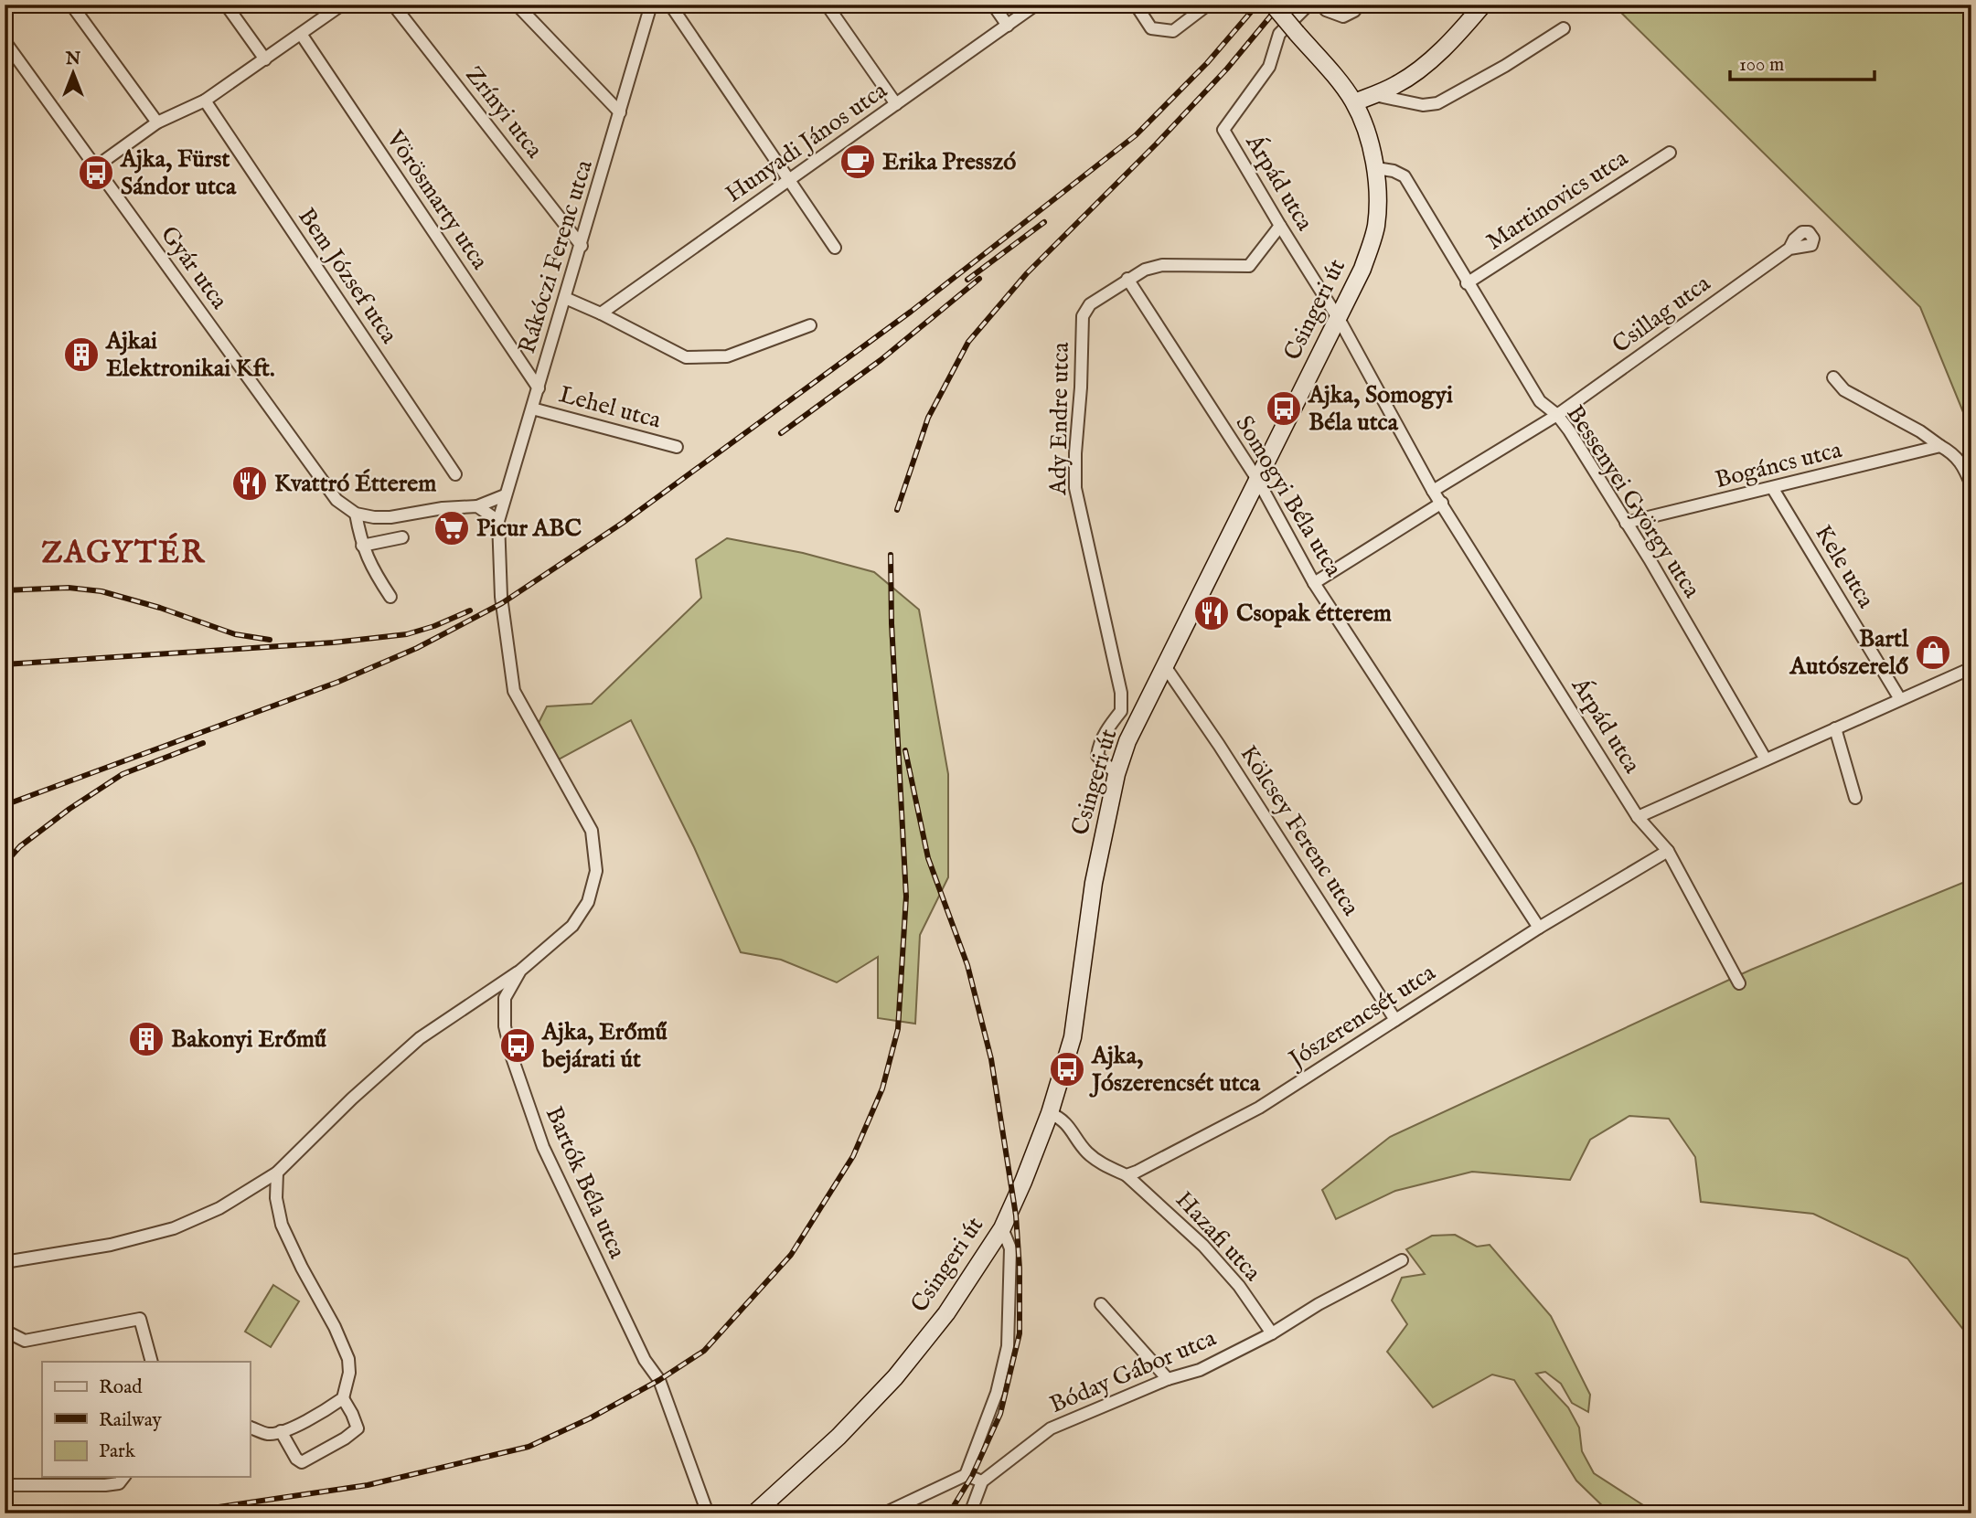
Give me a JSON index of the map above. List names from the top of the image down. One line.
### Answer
{"streets":{"main road":["Csingeri út"],"street":["Zrínyi utca","Hunyadi János utca","Árpád utca","Vörösmarty utca","Martinovics utca","Rákóczi Ferenc utca","Gyár utca","Bem József utca","Csillag utca","Lehel utca","Ady Endre utca","Bogáncs utca","Somogyi Béla utca","Bessenyei György utca","Kele utca","Kölcsey Ferenc utca","Jószerencsét utca","Bartók Béla utca","Hazafi utca","Bóday Gábor utca"]},"crossings":[["Zrínyi utca","Rákóczi Ferenc utca"],["Árpád utca","Csingeri út"],["Árpád utca","Ady Endre utca"],["Árpád utca","Jószerencsét utca"],["Vörösmarty utca","Rákóczi Ferenc utca"],["Martinovics utca","Bessenyei György utca"],["Rákóczi Ferenc utca","Lehel utca"],["Rákóczi Ferenc utca","Bartók Béla utca"],["Csingeri út","Ady Endre utca"],["Csingeri út","Somogyi Béla utca"],["Csingeri út","Bessenyei György utca"],["Csingeri út","Kölcsey Ferenc utca"],["Csillag utca","Bessenyei György utca"],["Ady Endre utca","Somogyi Béla utca"],["Bogáncs utca","Bessenyei György utca"],["Bogáncs utca","Kele utca"],["Somogyi Béla utca","Jószerencsét utca"],["Kölcsey Ferenc utca","Jószerencsét utca"],["Jószerencsét utca","Hazafi utca"],["Hazafi utca","Bóday Gábor utca"]],"districts":["ZAGYTÉR"],"places":{"cafe":["Erika Presszó"],"bus stop":["Ajka, Fürst Sándor utca","Ajka, Somogyi Béla utca","Ajka, Erőmű bejárati út","Ajka, Jószerencsét utca"],"building":["Ajkai Elektronikai Kft.","Bakonyi Erőmű"],"restaurant":["Kvattró Étterem","Csopak étterem"],"supermarket":["Picur ABC"],"shop":["Bartl Autószerelő"]},"legend":["Road","Railway","Park"],"scale_bar":"100 m","north":"top"}
